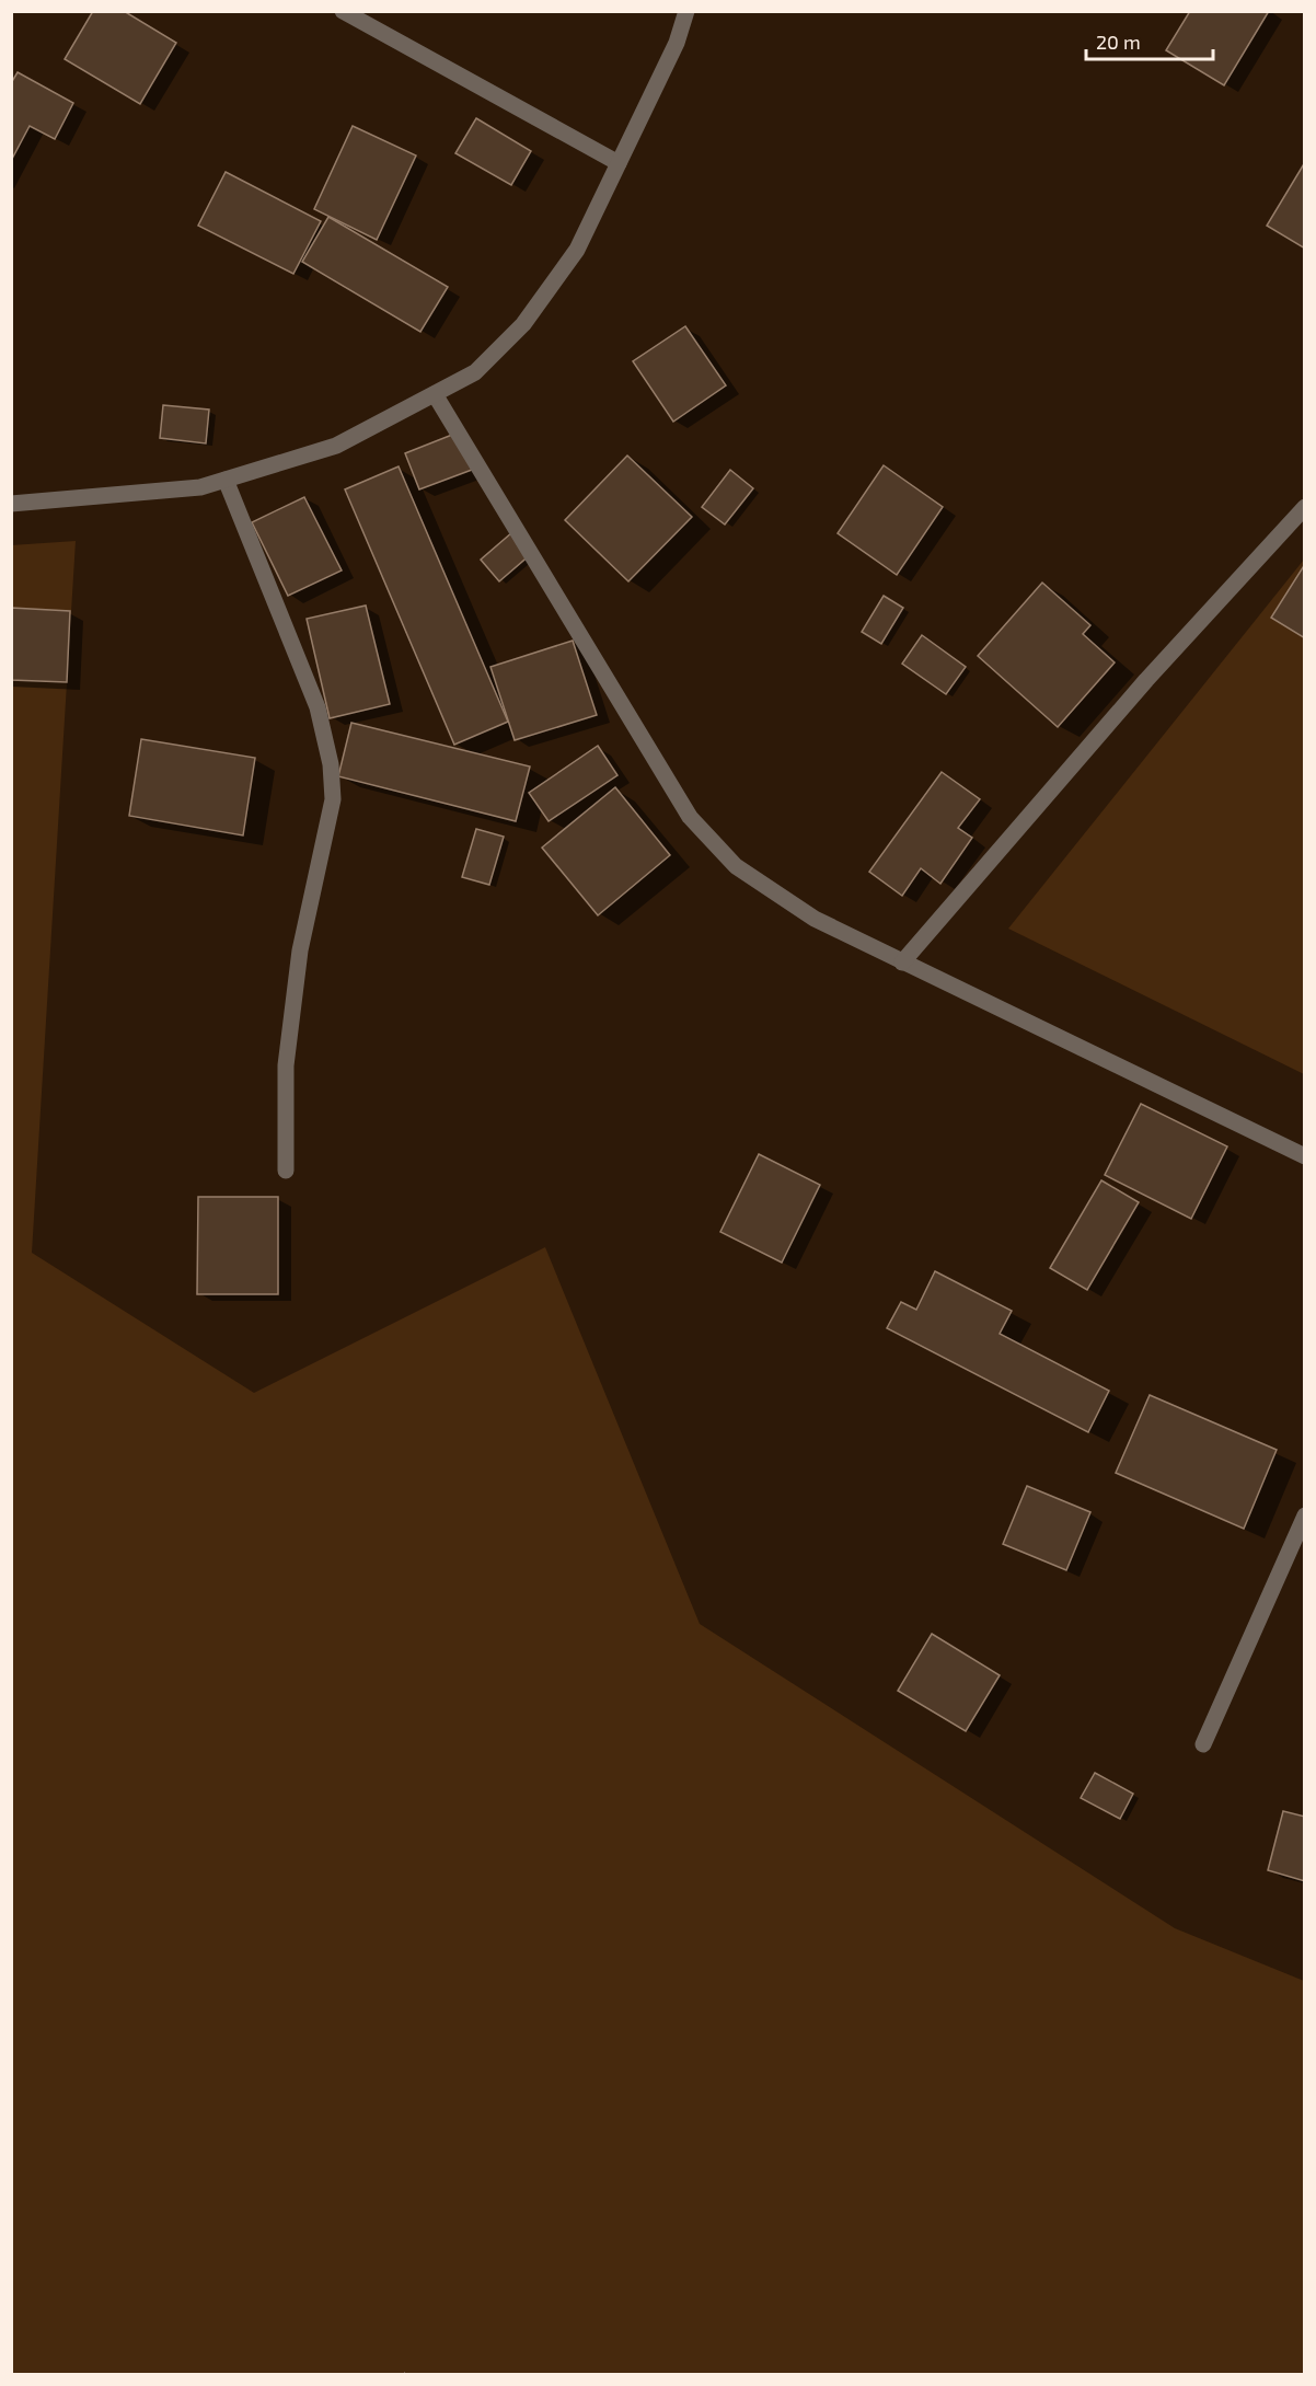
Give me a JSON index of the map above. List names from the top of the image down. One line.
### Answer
{"scale_bar":"20 m"}
